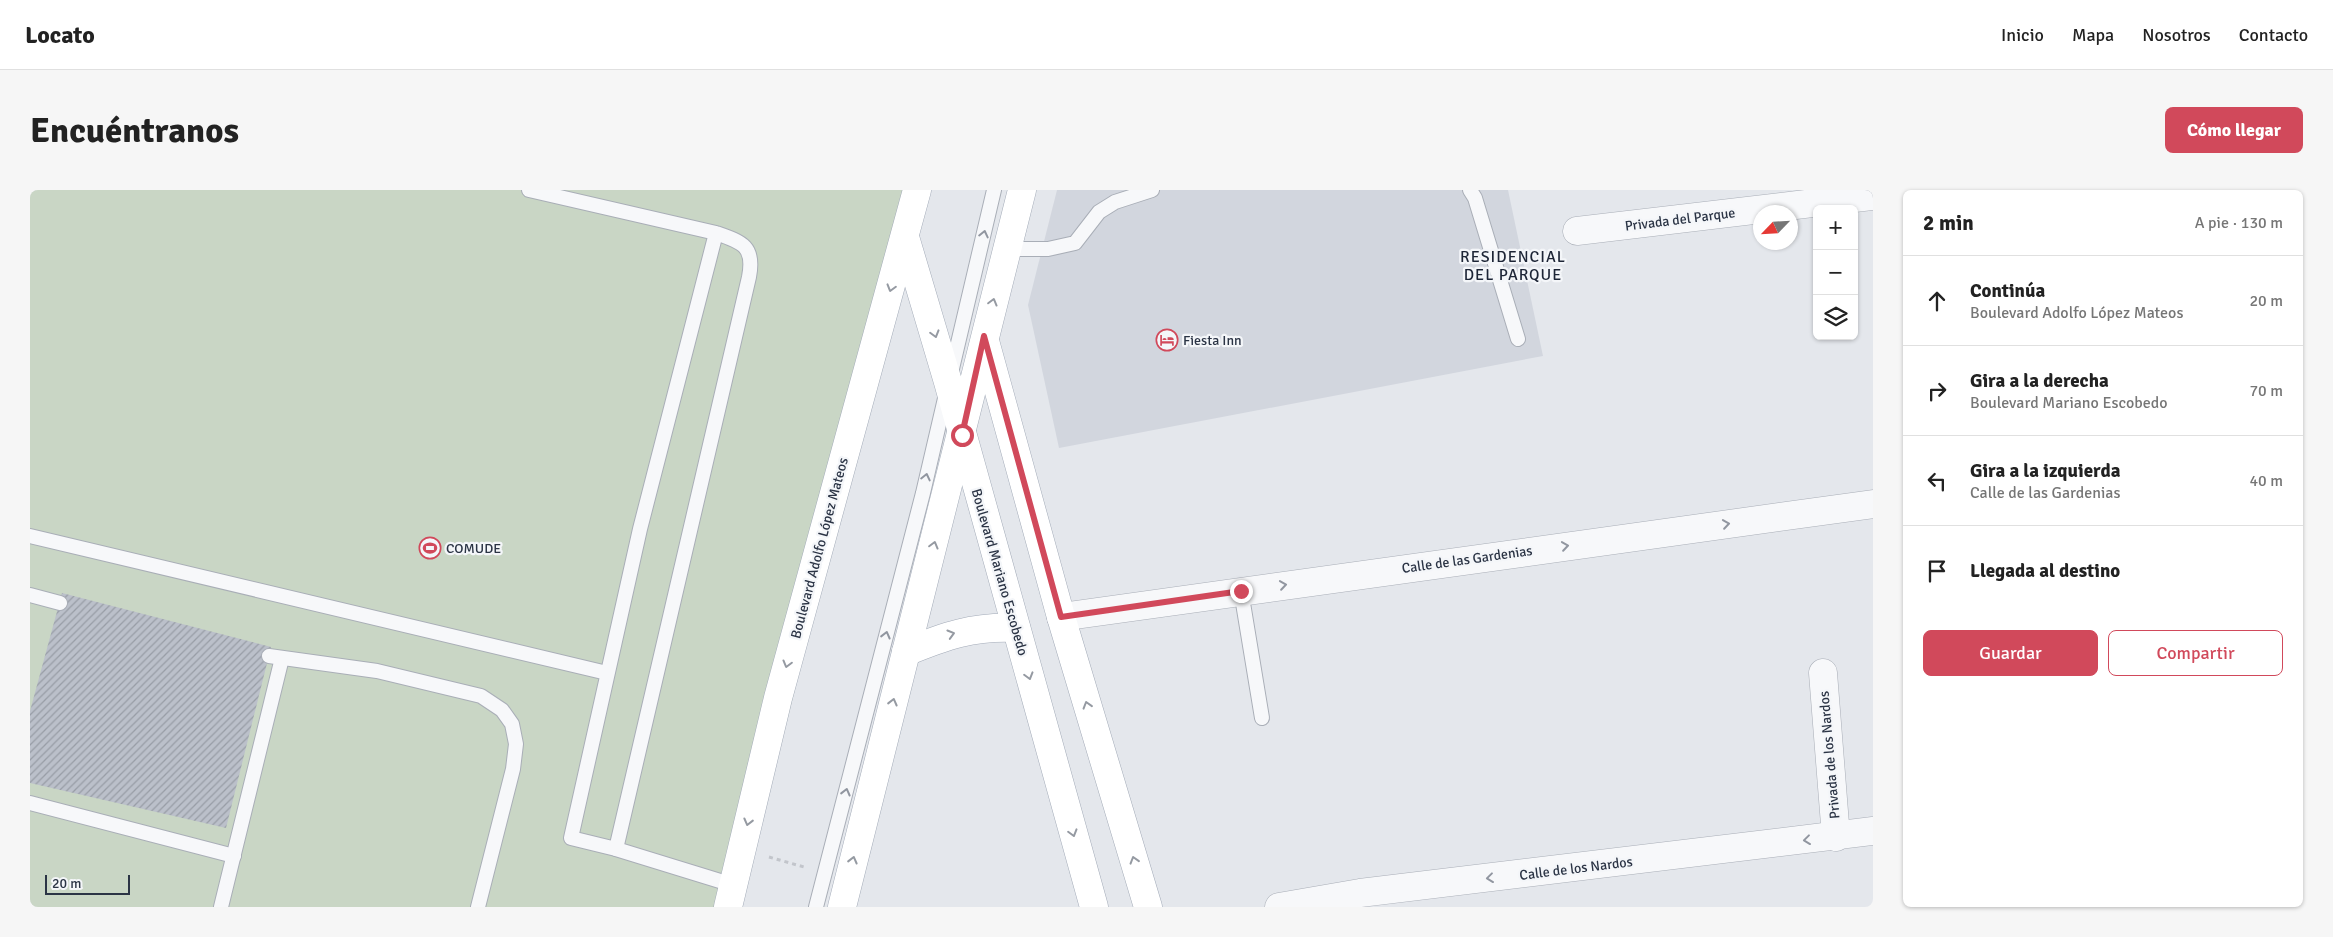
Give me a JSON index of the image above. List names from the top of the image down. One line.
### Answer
{"streets":{"main road":["Boulevard Adolfo López Mateos","Boulevard Mariano Escobedo"],"street":["Privada del Parque","Calle de las Gardenias","Privada de los Nardos","Calle de los Nardos"]},"crossings":[["Boulevard Adolfo López Mateos","Boulevard Mariano Escobedo"],["Privada de los Nardos","Calle de los Nardos"]],"one_way":["Calle de las Gardenias","Calle de los Nardos"],"districts":["RESIDENCIAL DEL PARQUE"],"places":{"hotel":["Fiesta Inn"],"sports":["COMUDE"]},"scale_bar":"20 m","north":"bottom left","page":{"header":"Locato","nav":["Inicio","Mapa","Nosotros","Contacto"],"buttons":["Cómo llegar",["Guardar","Compartir"]],"title":"Encuéntranos","heading":["2 min","A pie · 130 m"],"map_buttons":["+","−"],"list":[["Continúa","Boulevard Adolfo López Mateos","20 m"],["Gira a la derecha","Boulevard Mariano Escobedo","70 m"],["Gira a la izquierda","Calle de las Gardenias","40 m"],"Llegada al destino"],"scale":"20 m"}}
